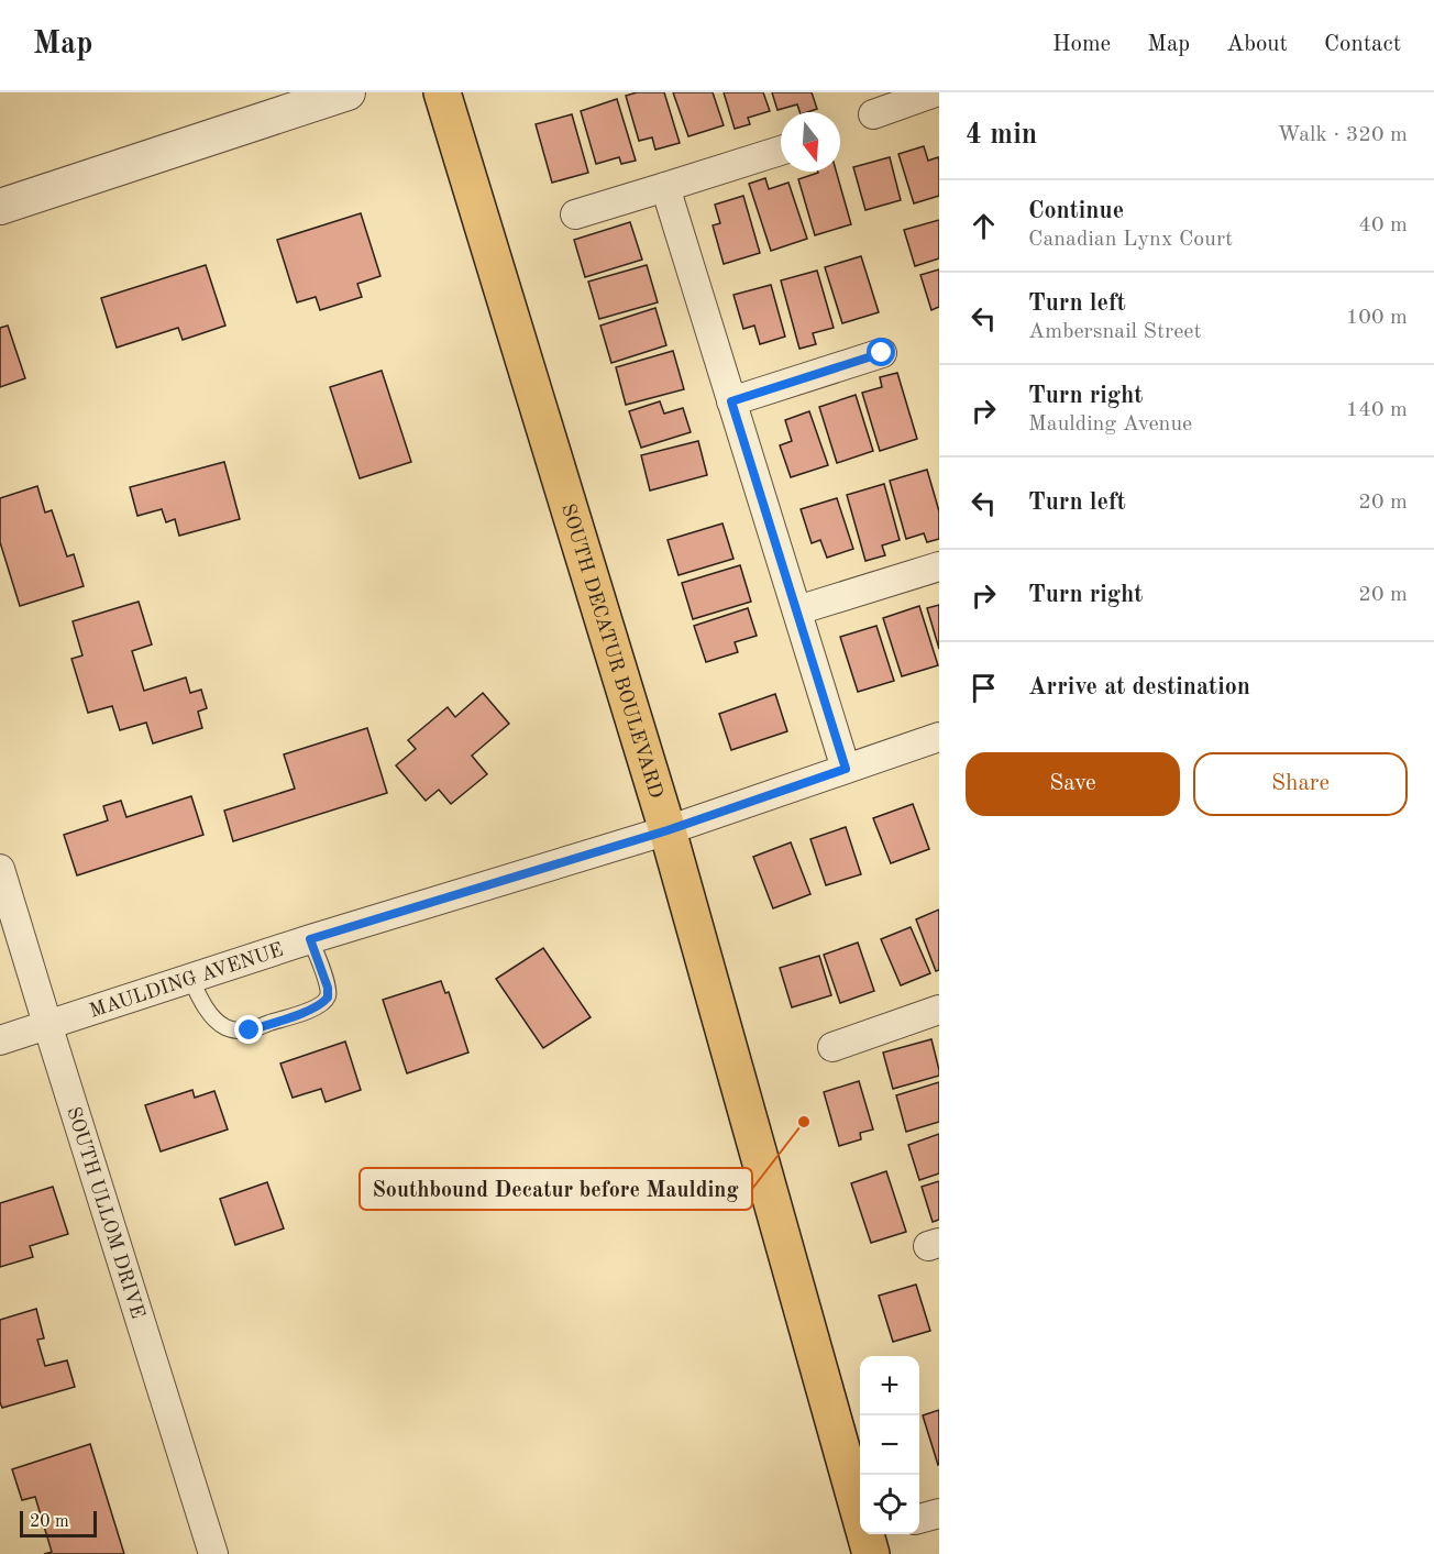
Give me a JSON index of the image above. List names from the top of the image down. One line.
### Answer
{"streets":{"main road":["SOUTH DECATUR BOULEVARD"],"street":["MAULDING AVENUE","SOUTH ULLOM DRIVE"]},"crossings":[["SOUTH DECATUR BOULEVARD","MAULDING AVENUE"],["MAULDING AVENUE","SOUTH ULLOM DRIVE"]],"places":["Southbound Decatur before Maulding"],"scale_bar":"20 m","north":"bottom","page":{"header":"Map","nav":["Home","Map","About","Contact"],"heading":["4 min","Walk · 320 m"],"list":[["Continue","Canadian Lynx Court","40 m"],["Turn left","Ambersnail Street","100 m"],["Turn right","Maulding Avenue","140 m"],["Turn left","20 m"],["Turn right","20 m"],"Arrive at destination"],"buttons":["Save","Share"],"map_buttons":["+","−"],"scale":"20 m"}}
